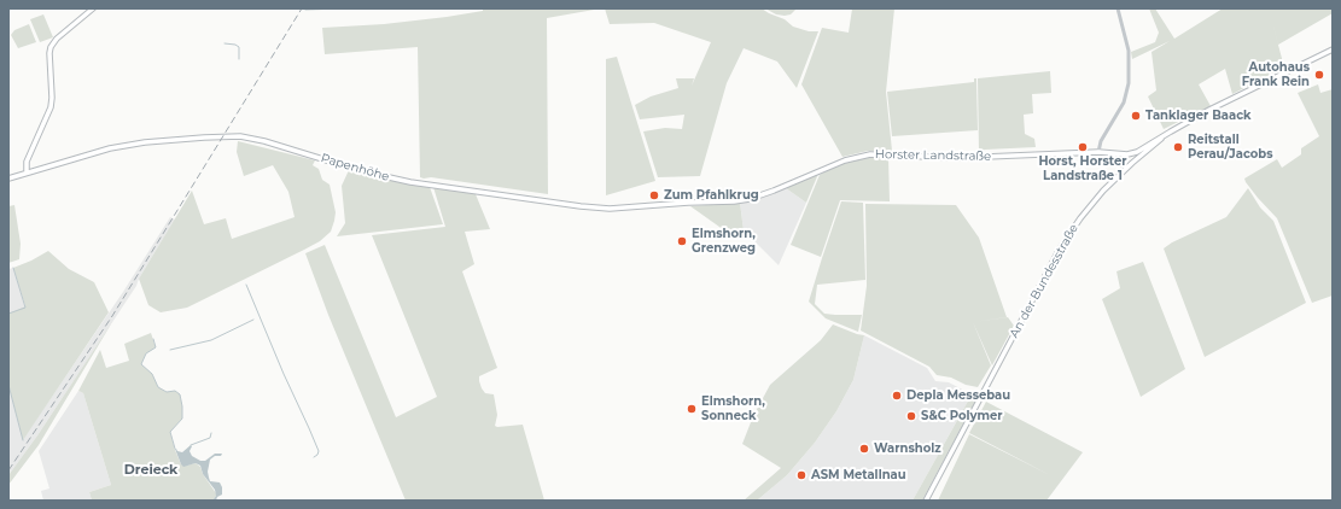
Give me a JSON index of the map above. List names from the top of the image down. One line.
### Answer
{"streets":{"main road":["Horster Landstraße","Papenhöhe","An der Bundesstraße"]},"crossings":[["Horster Landstraße","Papenhöhe"],["Horster Landstraße","An der Bundesstraße"]],"districts":["Dreieck"],"places":["Autohaus Frank Rein","Tanklager Baack","Horst, Horster Landstraße 1","Reitstall Perau/Jacobs","Zum Pfahlkrug","Elmshorn, Grenzweg","Depla Messebau","Elmshorn, Sonneck","S&C Polymer","Warnsholz","ASM Metallnau"]}
